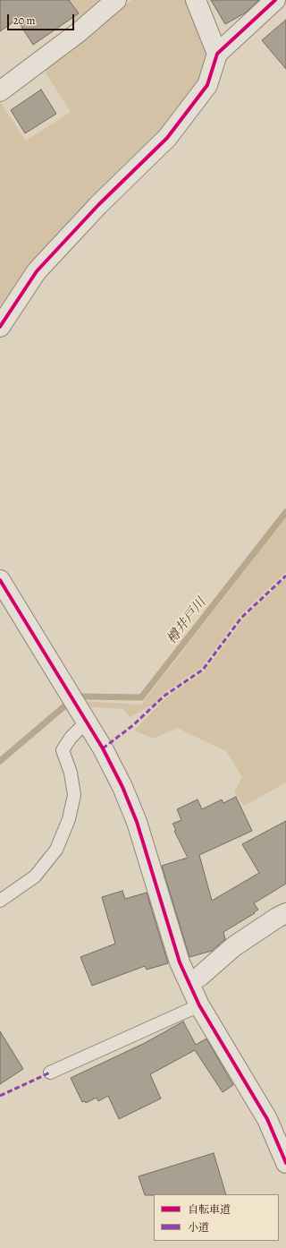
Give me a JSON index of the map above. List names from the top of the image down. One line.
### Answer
{"water":["樽井戸川"],"legend":["自転車道","小道"],"scale_bar":"20 m"}
